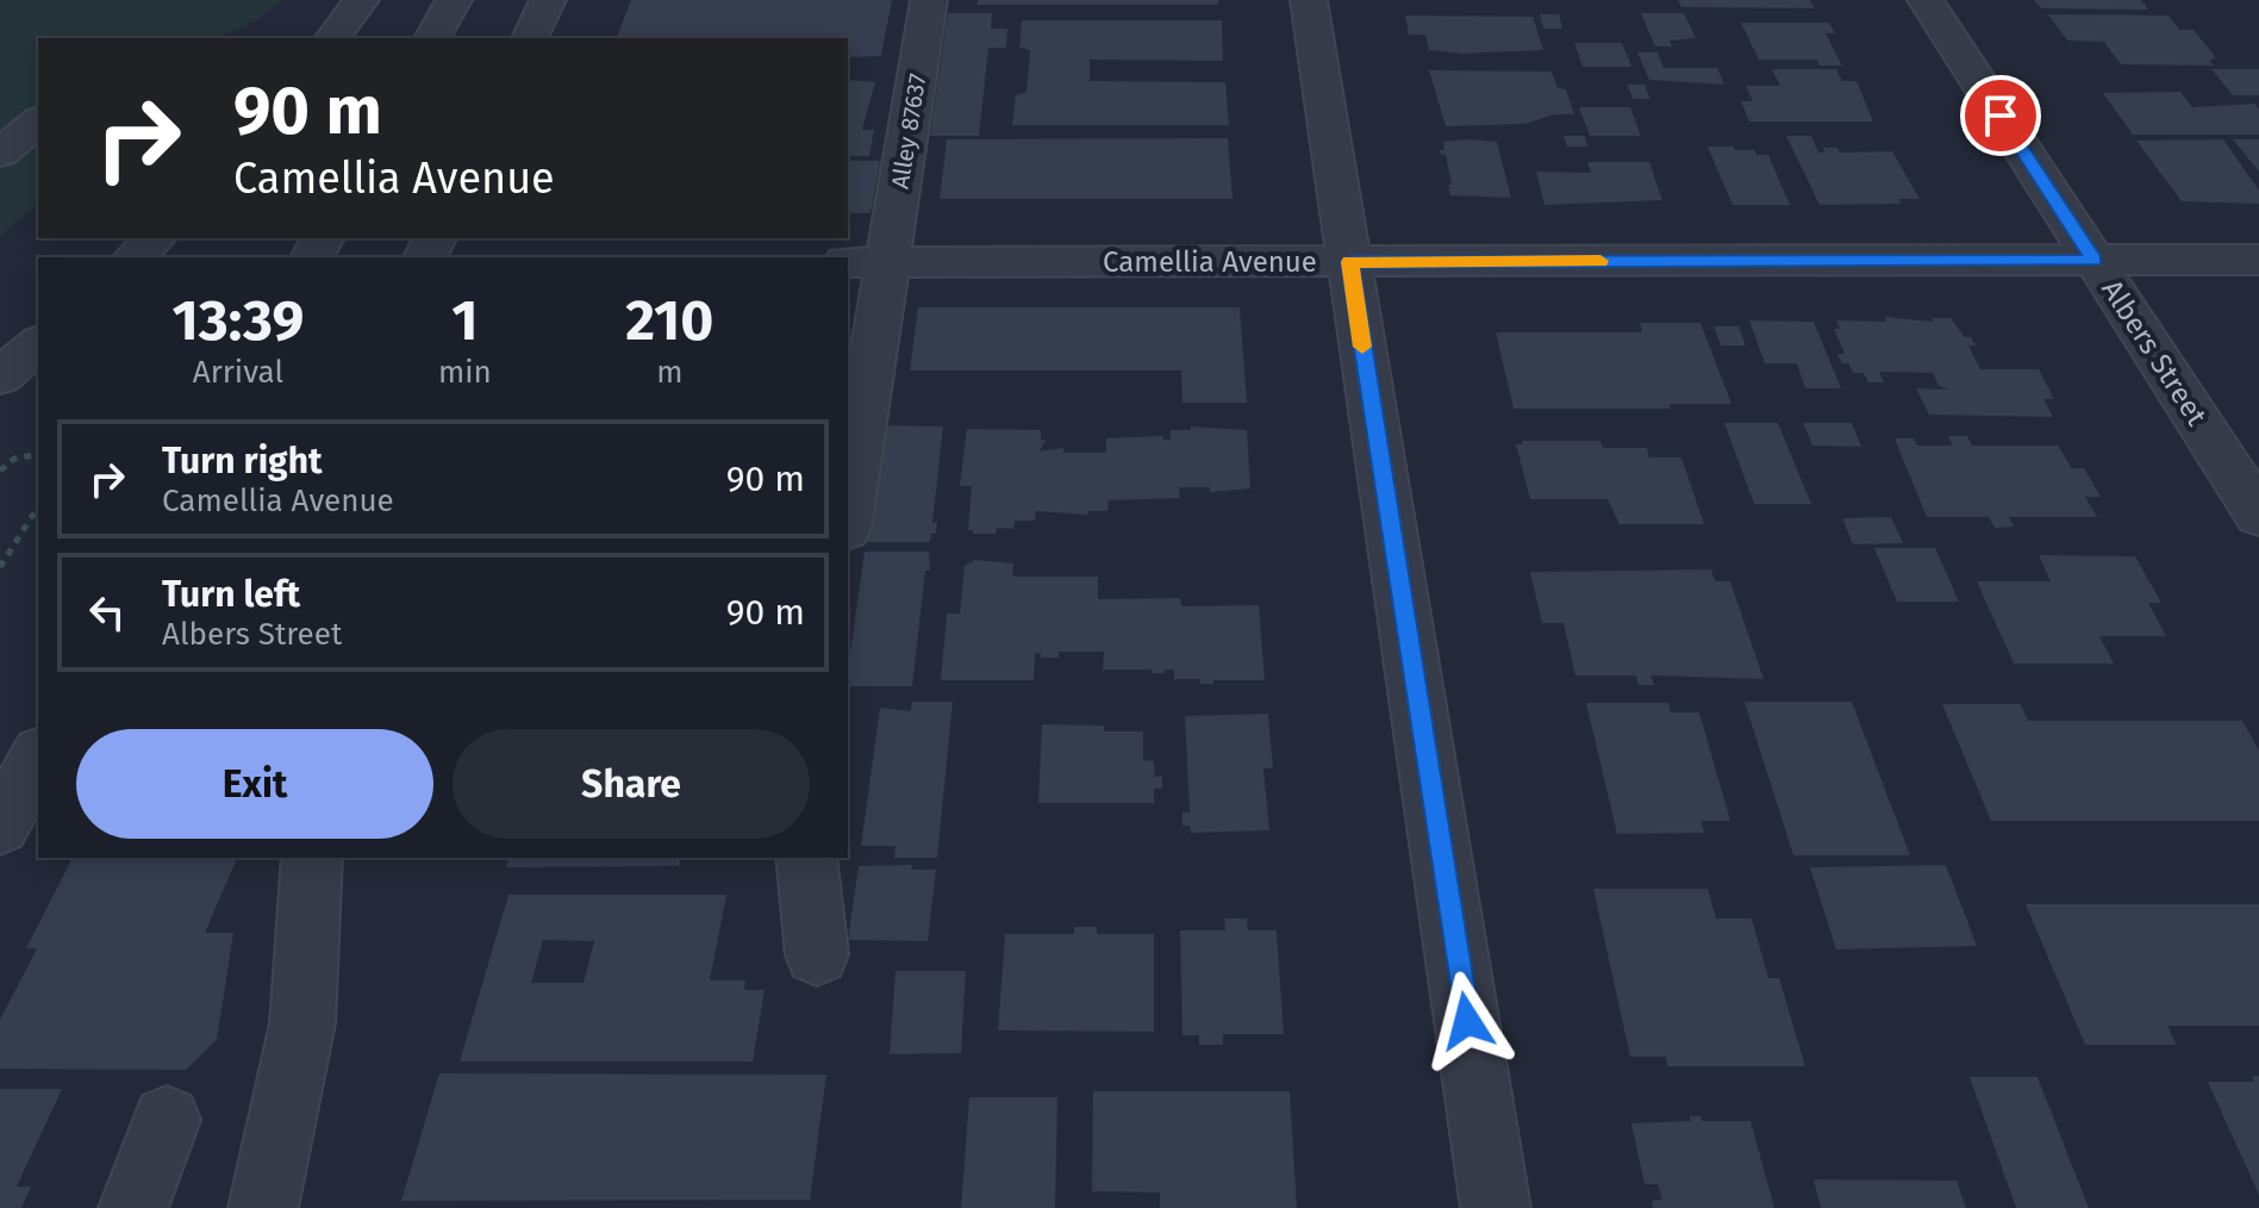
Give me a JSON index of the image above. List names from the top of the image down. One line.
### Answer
{"streets":{"street":["Alley 87637","Camellia Avenue","Albers Street"]},"crossings":[["Alley 87637","Camellia Avenue"],["Camellia Avenue","Albers Street"]],"page":{"turn":["90 m","Camellia Avenue"],"eta":["13:39","Arrival","1","min","210","m"],"list":[{"name":"Turn right","note":"Camellia Avenue","value":"90 m"},{"name":"Turn left","note":"Albers Street","value":"90 m"}],"buttons":["Exit","Share"]}}
